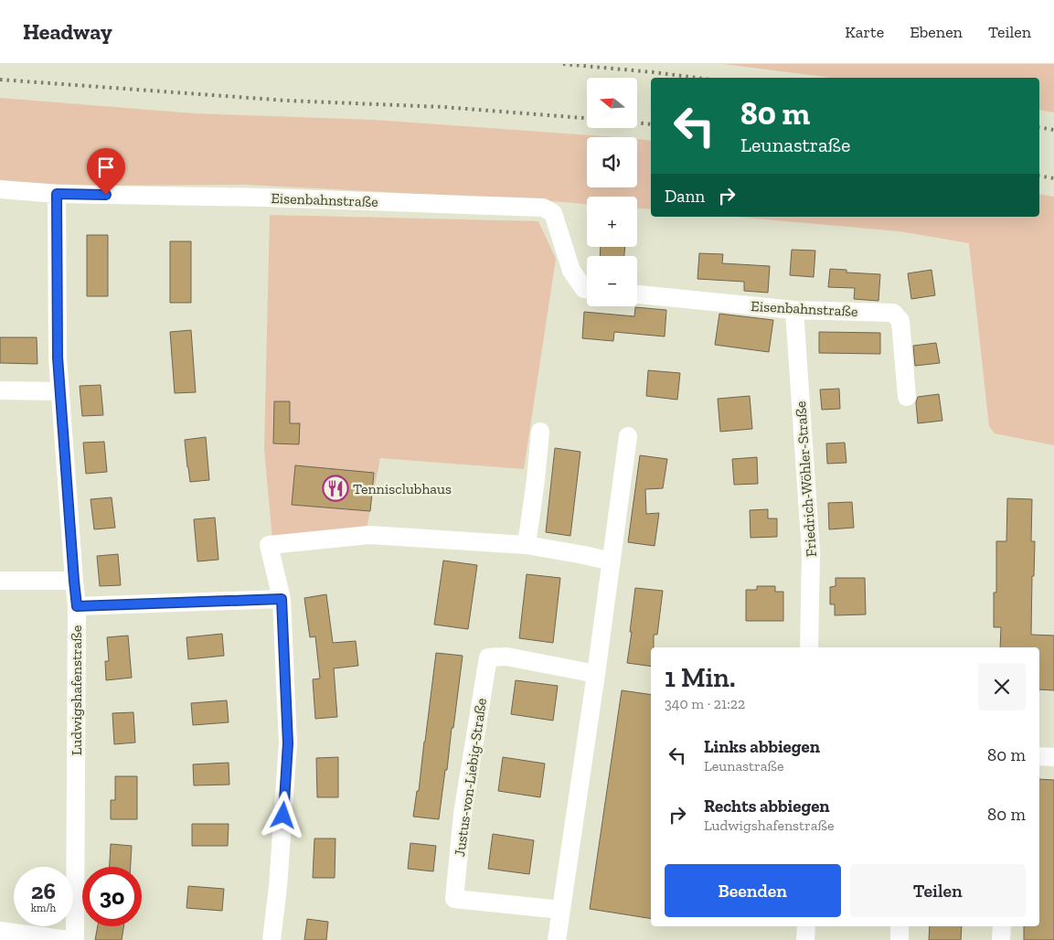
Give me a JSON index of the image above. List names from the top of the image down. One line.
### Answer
{"streets":{"street":["Eisenbahnstraße","Friedrich-Wöhler-Straße","Ludwigshafenstraße","Justus-von-Liebig-Straße"]},"crossings":[["Eisenbahnstraße","Friedrich-Wöhler-Straße"],["Eisenbahnstraße","Ludwigshafenstraße"]],"places":{"restaurant":["Tennisclubhaus"]},"north":"left","page":{"header":"Headway","nav":["Karte","Ebenen","Teilen"],"map_buttons":["+","−"],"turn":["80 m","Leunastraße"],"then":"Dann","heading":["1 Min.","340 m · 21:22"],"list":[{"name":"Links abbiegen","note":"Leunastraße","value":"80 m"},{"name":"Rechts abbiegen","note":"Ludwigshafenstraße","value":"80 m"}],"buttons":["Beenden","Teilen"],"speed":"26 km/h","limit":"30"}}
